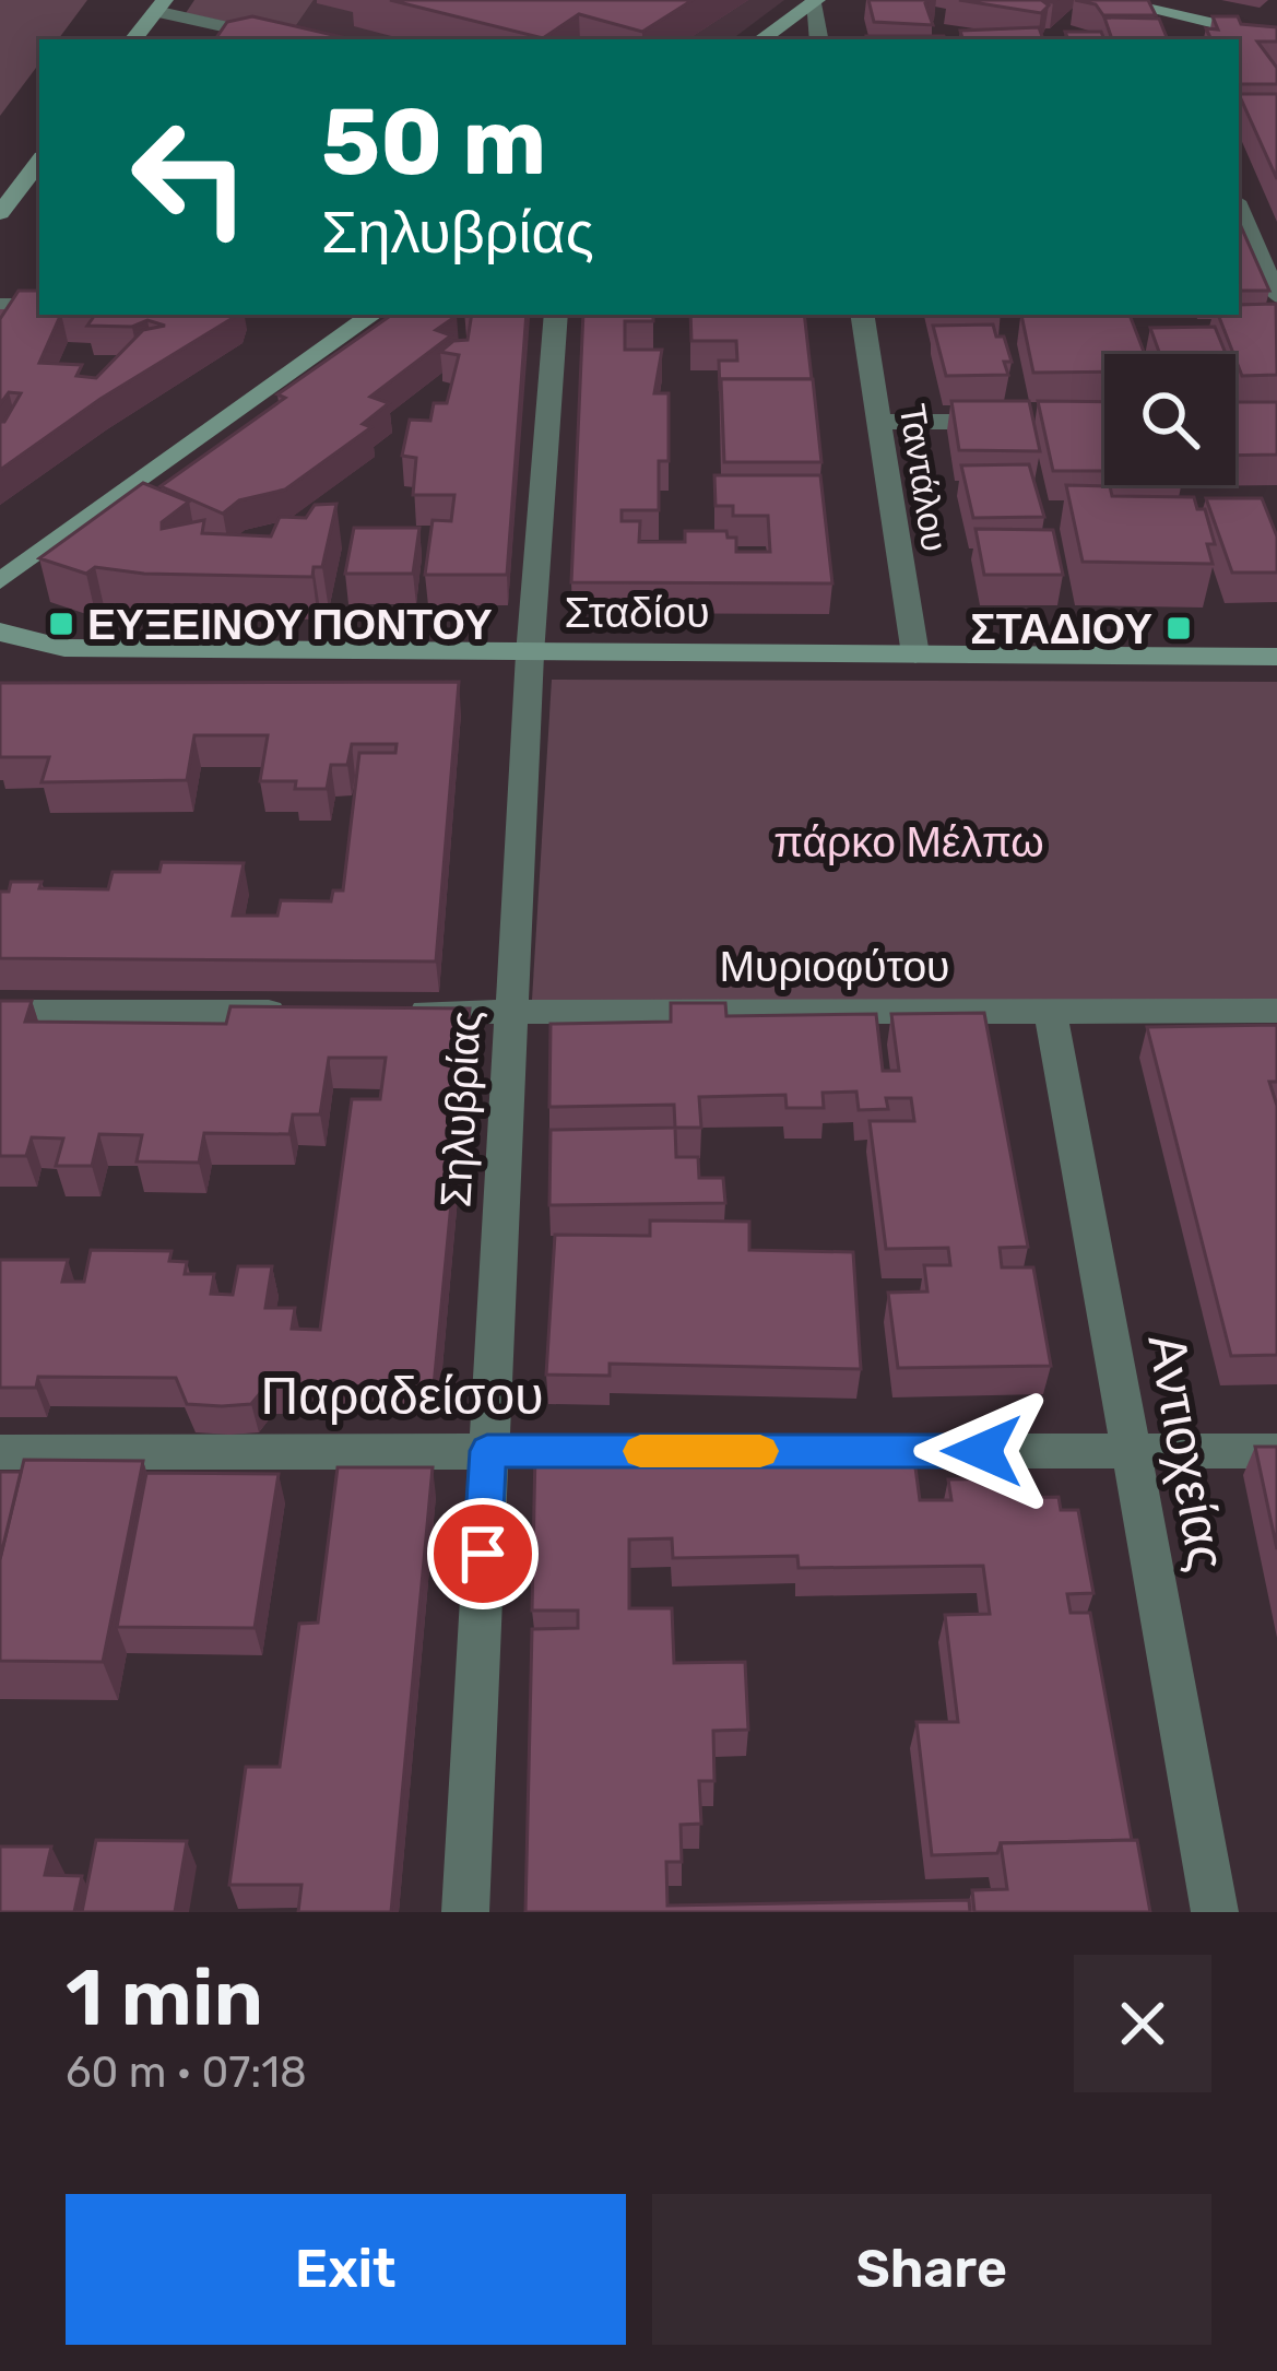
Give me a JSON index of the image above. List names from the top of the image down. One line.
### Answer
{"streets":{"street":["Ταντάλου","Σταδίου","Μυριοφύτου","Σηλυβρίας","Παραδείσου","Αντιοχείας"]},"crossings":[["Ταντάλου","Σταδίου"],["Σταδίου","Σηλυβρίας"],["Μυριοφύτου","Σηλυβρίας"],["Μυριοφύτου","Αντιοχείας"],["Σηλυβρίας","Παραδείσου"]],"parks":["πάρκο Μέλπω"],"places":{"transit":["ΕΥΞΕΙΝΟΥ ΠΟΝΤΟΥ","ΣΤΑΔΙΟΥ"]},"page":{"turn":["50 m","Σηλυβρίας"],"heading":["1 min","60 m · 07:18"],"buttons":["Exit","Share"]}}
